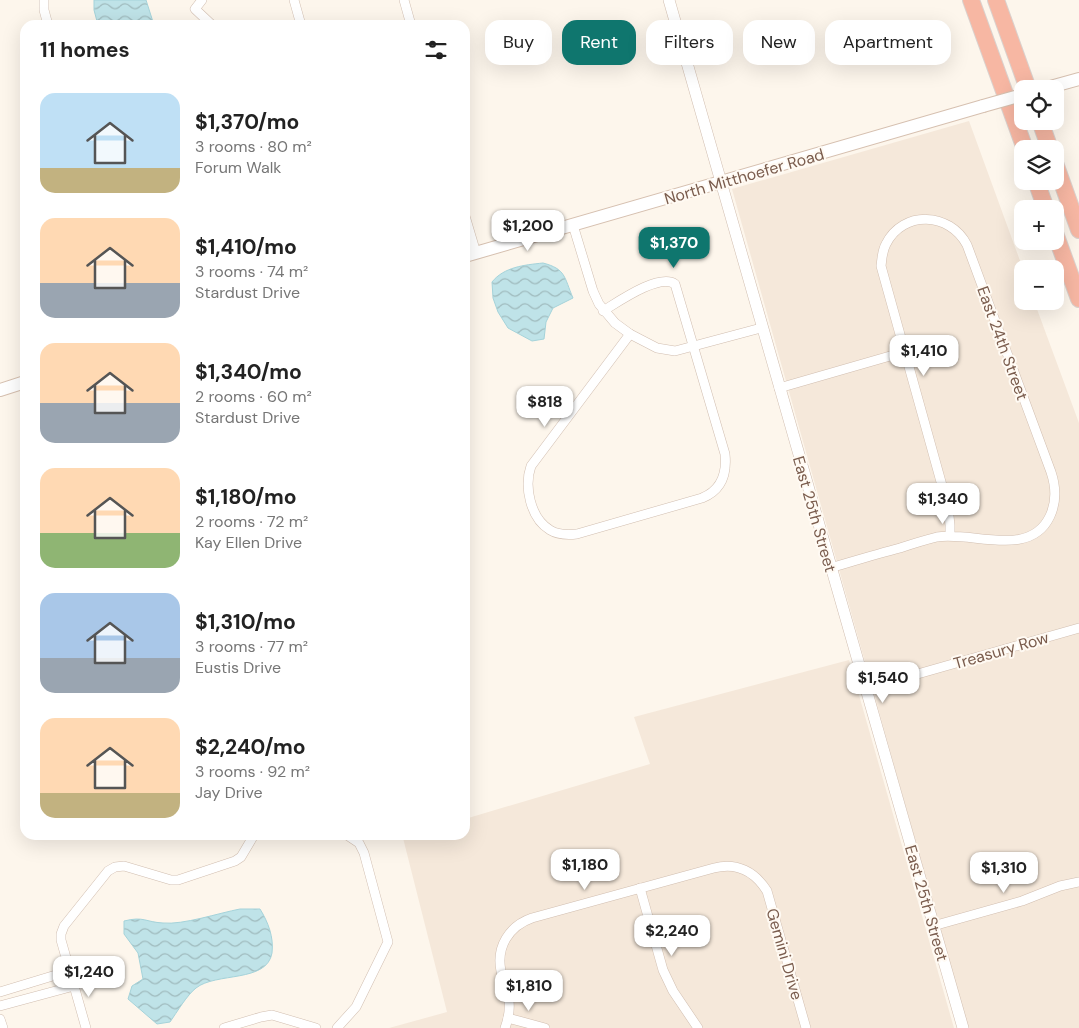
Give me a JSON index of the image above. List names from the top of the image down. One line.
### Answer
{"streets":{"main road":["North Mitthoefer Road"],"street":["East 24th Street","East 25th Street","Treasury Row","Gemini Drive"]},"crossings":[["North Mitthoefer Road","East 25th Street"],["East 25th Street","Treasury Row"]],"page":{"chip":["Buy","Rent","Filters","New","Apartment"],"heading":"11 homes","map_buttons":["+","−"],"list":[{"name":"$1,370/mo","note":"3 rooms · 80 m² · Forum Walk"},{"name":"$1,410/mo","note":"3 rooms · 74 m² · Stardust Drive"},{"name":"$1,340/mo","note":"2 rooms · 60 m² · Stardust Drive"},{"name":"$1,180/mo","note":"2 rooms · 72 m² · Kay Ellen Drive"},{"name":"$1,310/mo","note":"3 rooms · 77 m² · Eustis Drive"},{"name":"$2,240/mo","note":"3 rooms · 92 m² · Jay Drive"}],"price":["$1,200","$1,370","$1,410","$818","$1,340","$1,540","$1,180","$1,310","$2,240","$1,240","$1,810"]}}
